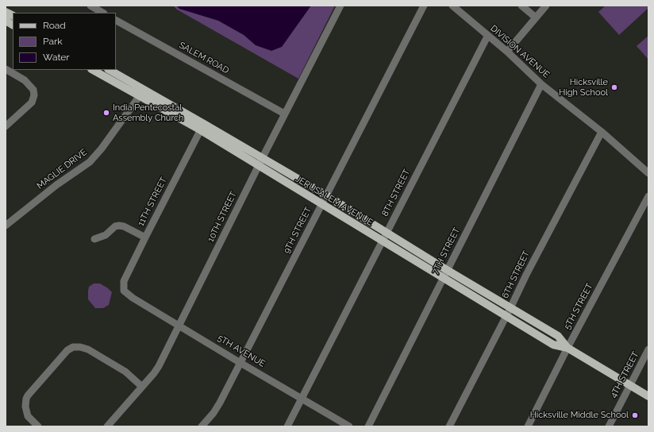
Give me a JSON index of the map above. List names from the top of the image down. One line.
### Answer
{"streets":{"main road":["JERUSALEM AVENUE"],"street":["DIVISION AVENUE","SALEM ROAD","MAGLIE DRIVE","8TH STREET","11TH STREET","10TH STREET","9TH STREET","7TH STREET","6TH STREET","5TH STREET","5TH AVENUE","4TH STREET"]},"crossings":[["DIVISION AVENUE","8TH STREET"],["DIVISION AVENUE","7TH STREET"],["DIVISION AVENUE","6TH STREET"],["SALEM ROAD","10TH STREET"],["MAGLIE DRIVE","JERUSALEM AVENUE"],["8TH STREET","JERUSALEM AVENUE"],["8TH STREET","5TH AVENUE"],["JERUSALEM AVENUE","11TH STREET"],["JERUSALEM AVENUE","10TH STREET"],["JERUSALEM AVENUE","9TH STREET"],["JERUSALEM AVENUE","7TH STREET"],["JERUSALEM AVENUE","6TH STREET"],["JERUSALEM AVENUE","5TH STREET"],["JERUSALEM AVENUE","4TH STREET"],["11TH STREET","5TH AVENUE"],["10TH STREET","5TH AVENUE"],["9TH STREET","5TH AVENUE"]],"places":["Hicksville High School","India Pentecostal Assembly Church","Hicksville Middle School"],"legend":["Road","Park","Water"]}
